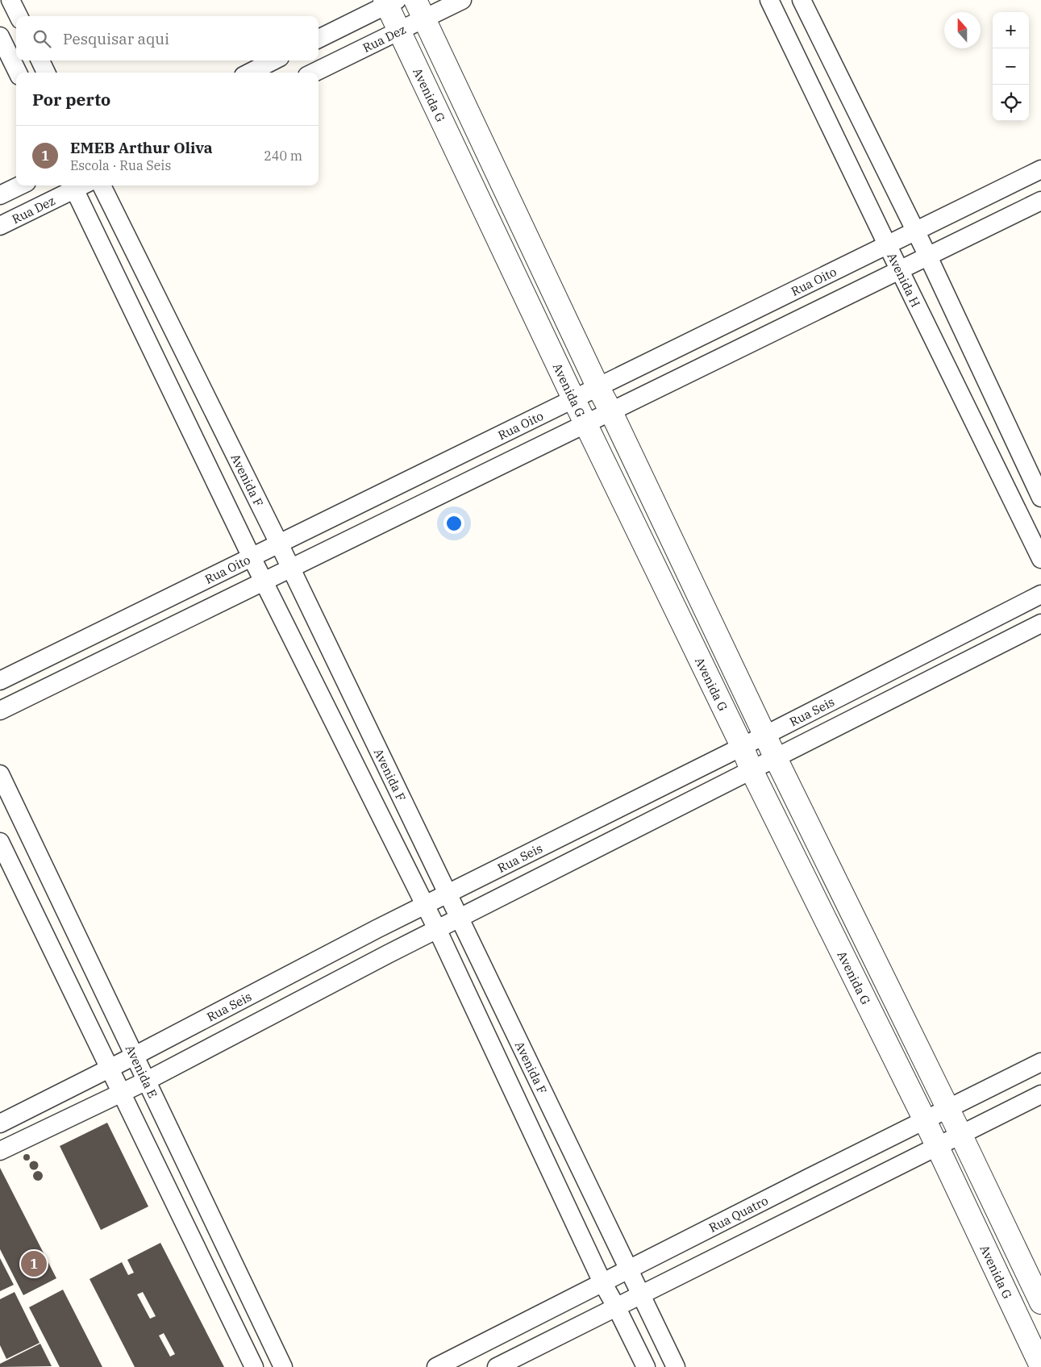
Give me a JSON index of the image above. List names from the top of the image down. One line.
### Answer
{"streets":{"street":["Rua Dez","Avenida G","Avenida H","Rua Oito","Avenida F","Rua Seis","Avenida E","Rua Quatro"]},"crossings":[["Rua Dez","Avenida G"],["Avenida G","Rua Oito"],["Avenida G","Rua Seis"],["Avenida G","Rua Quatro"],["Avenida H","Rua Oito"],["Rua Oito","Avenida F"],["Avenida F","Rua Seis"],["Avenida F","Rua Quatro"],["Rua Seis","Avenida E"]],"north":"top","page":{"map_buttons":["+","−"],"search":"Pesquisar aqui","heading":"Por perto","list":[{"mark":"1","name":"EMEB Arthur Oliva","note":"Escola · Rua Seis","value":"240 m"}],"pins":"1"}}
